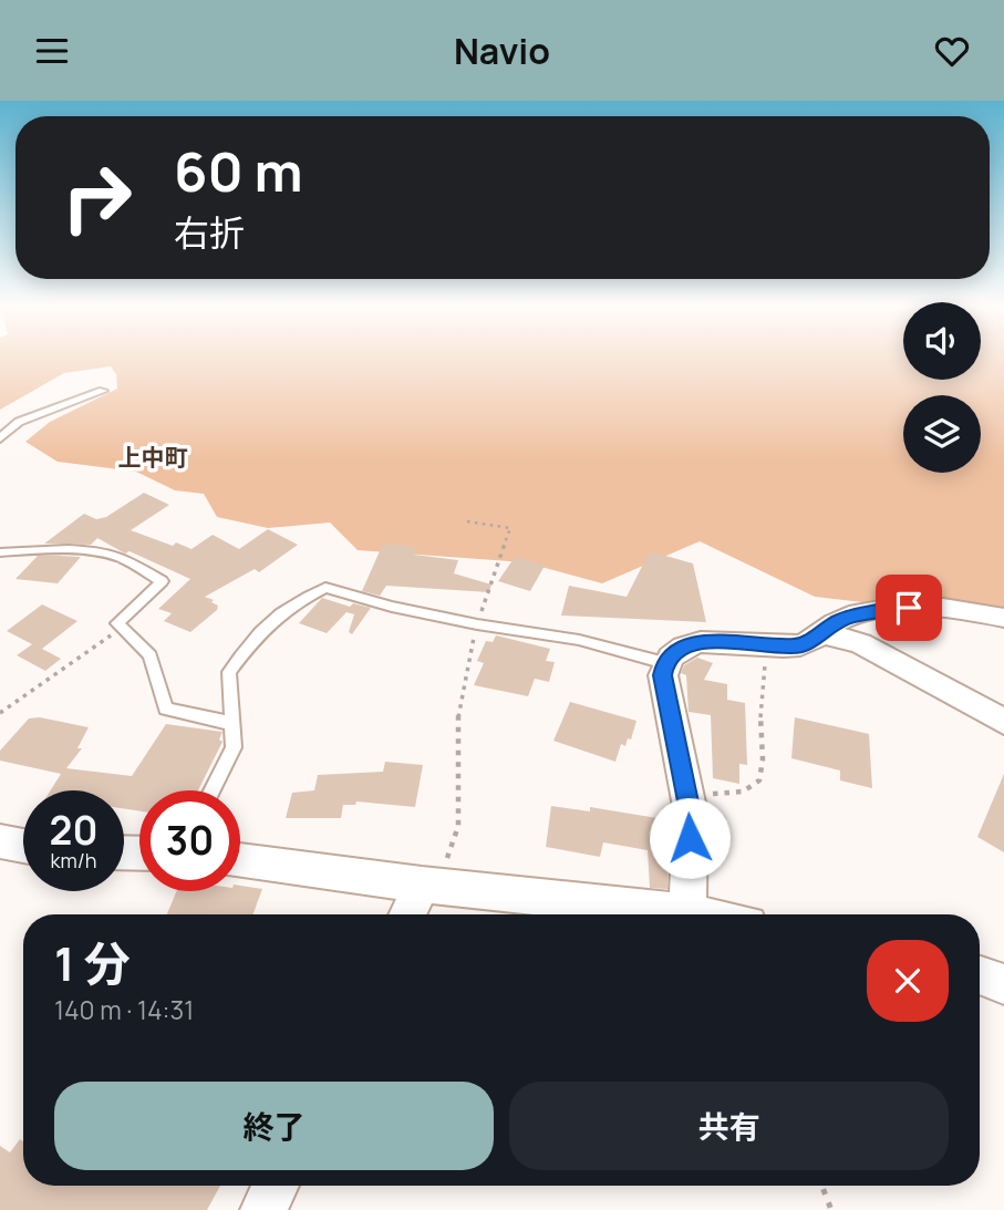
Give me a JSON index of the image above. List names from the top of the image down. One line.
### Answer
{"districts":["上中町"],"page":{"header":"Navio","turn":["60 m","右折"],"speed":"20 km/h","limit":"30","heading":["1 分","140 m · 14:31"],"buttons":["終了","共有"]}}
